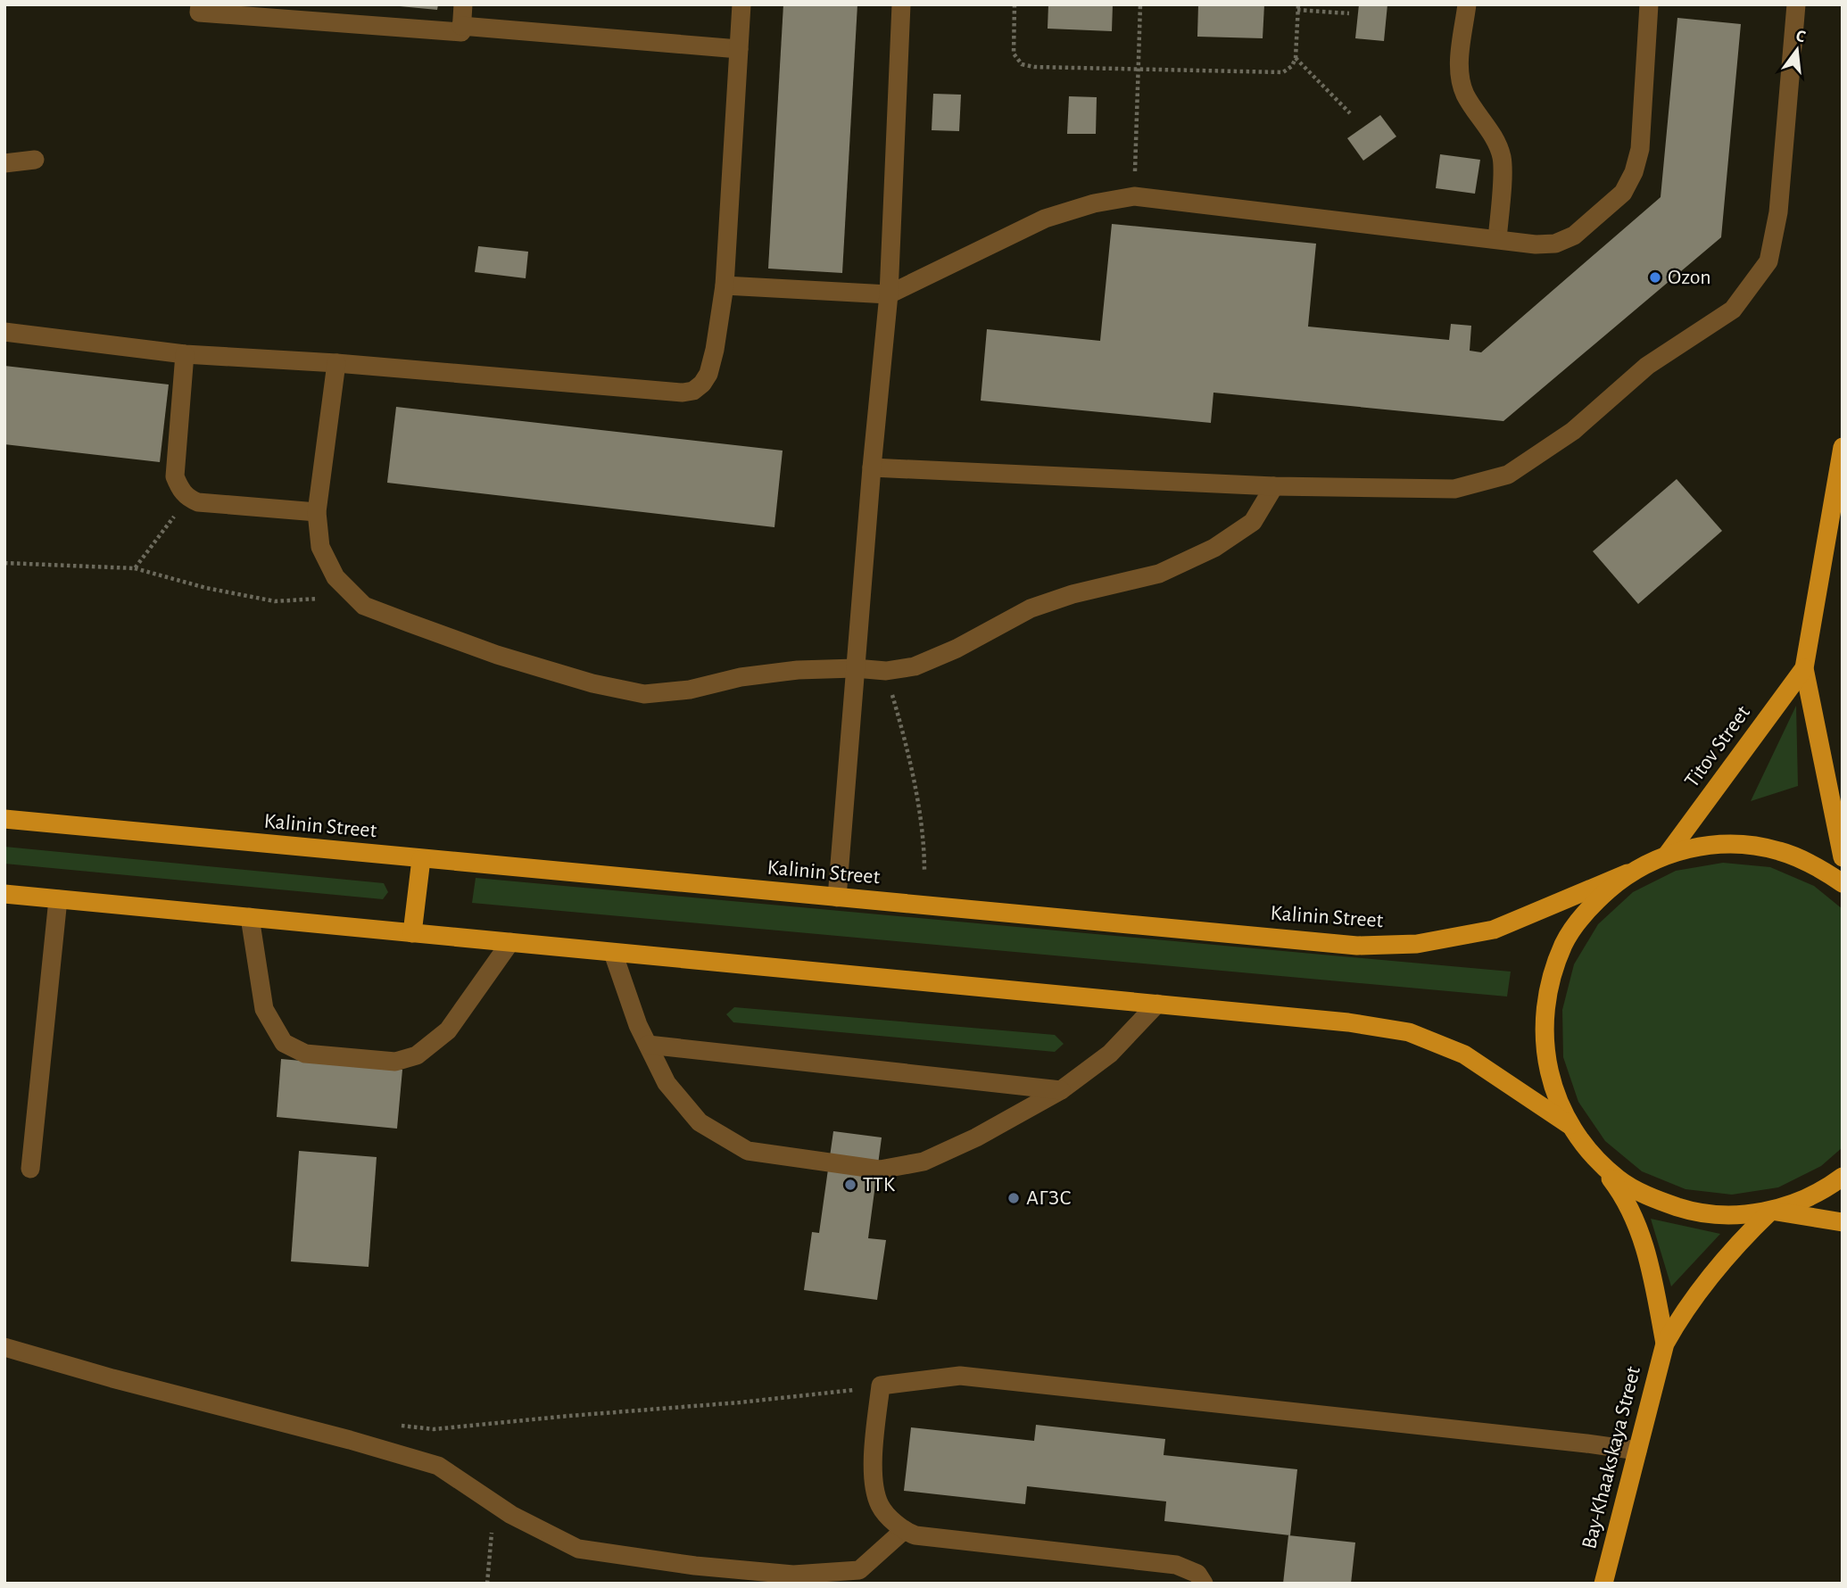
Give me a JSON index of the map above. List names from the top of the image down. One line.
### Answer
{"streets":{"main road":["Titov Street","Kalinin Street","Bay-Khaakskaya Street"]},"places":["Ozon","ТТК","АГЗС"],"north":"top"}
